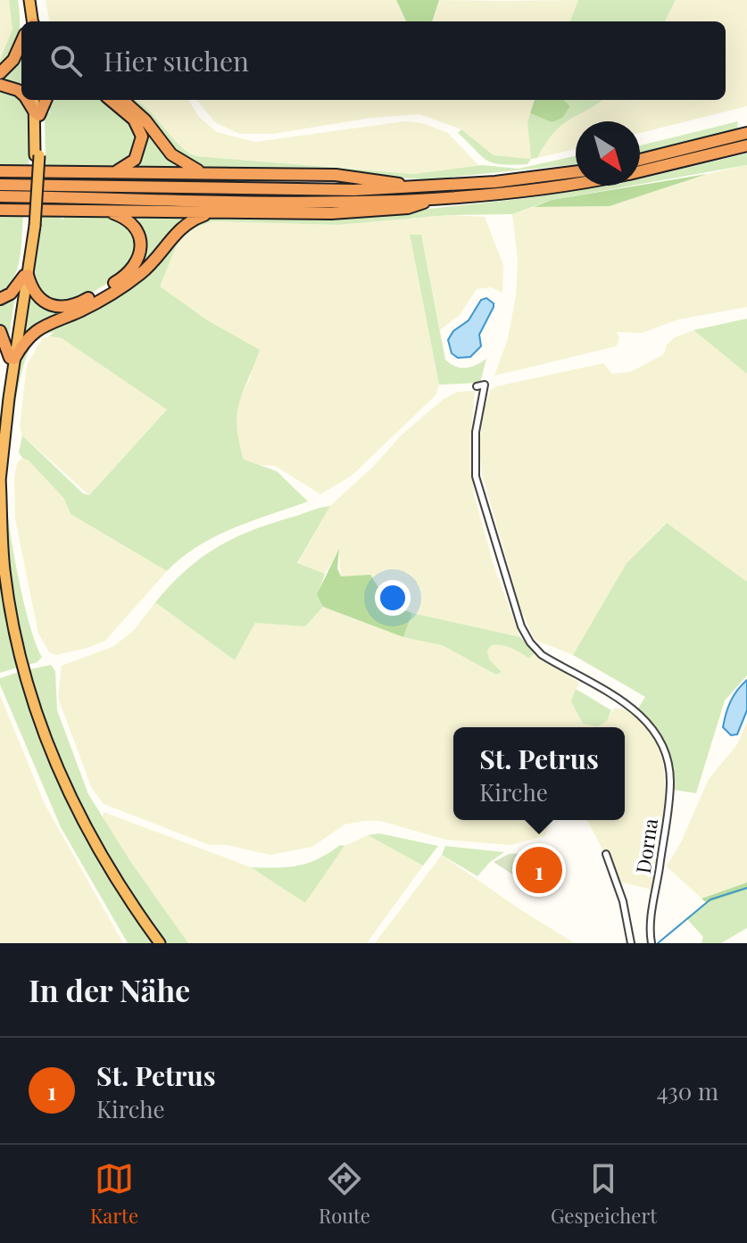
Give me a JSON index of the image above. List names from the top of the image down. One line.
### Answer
{"streets":{"street":["Dorna"]},"north":"bottom right","page":{"search":"Hier suchen","popup":["St. Petrus","Kirche"],"pins":"1","heading":"In der Nähe","list":[{"mark":"1","name":"St. Petrus","note":"Kirche","value":"430 m"}],"nav":["Karte","Route","Gespeichert"]}}
